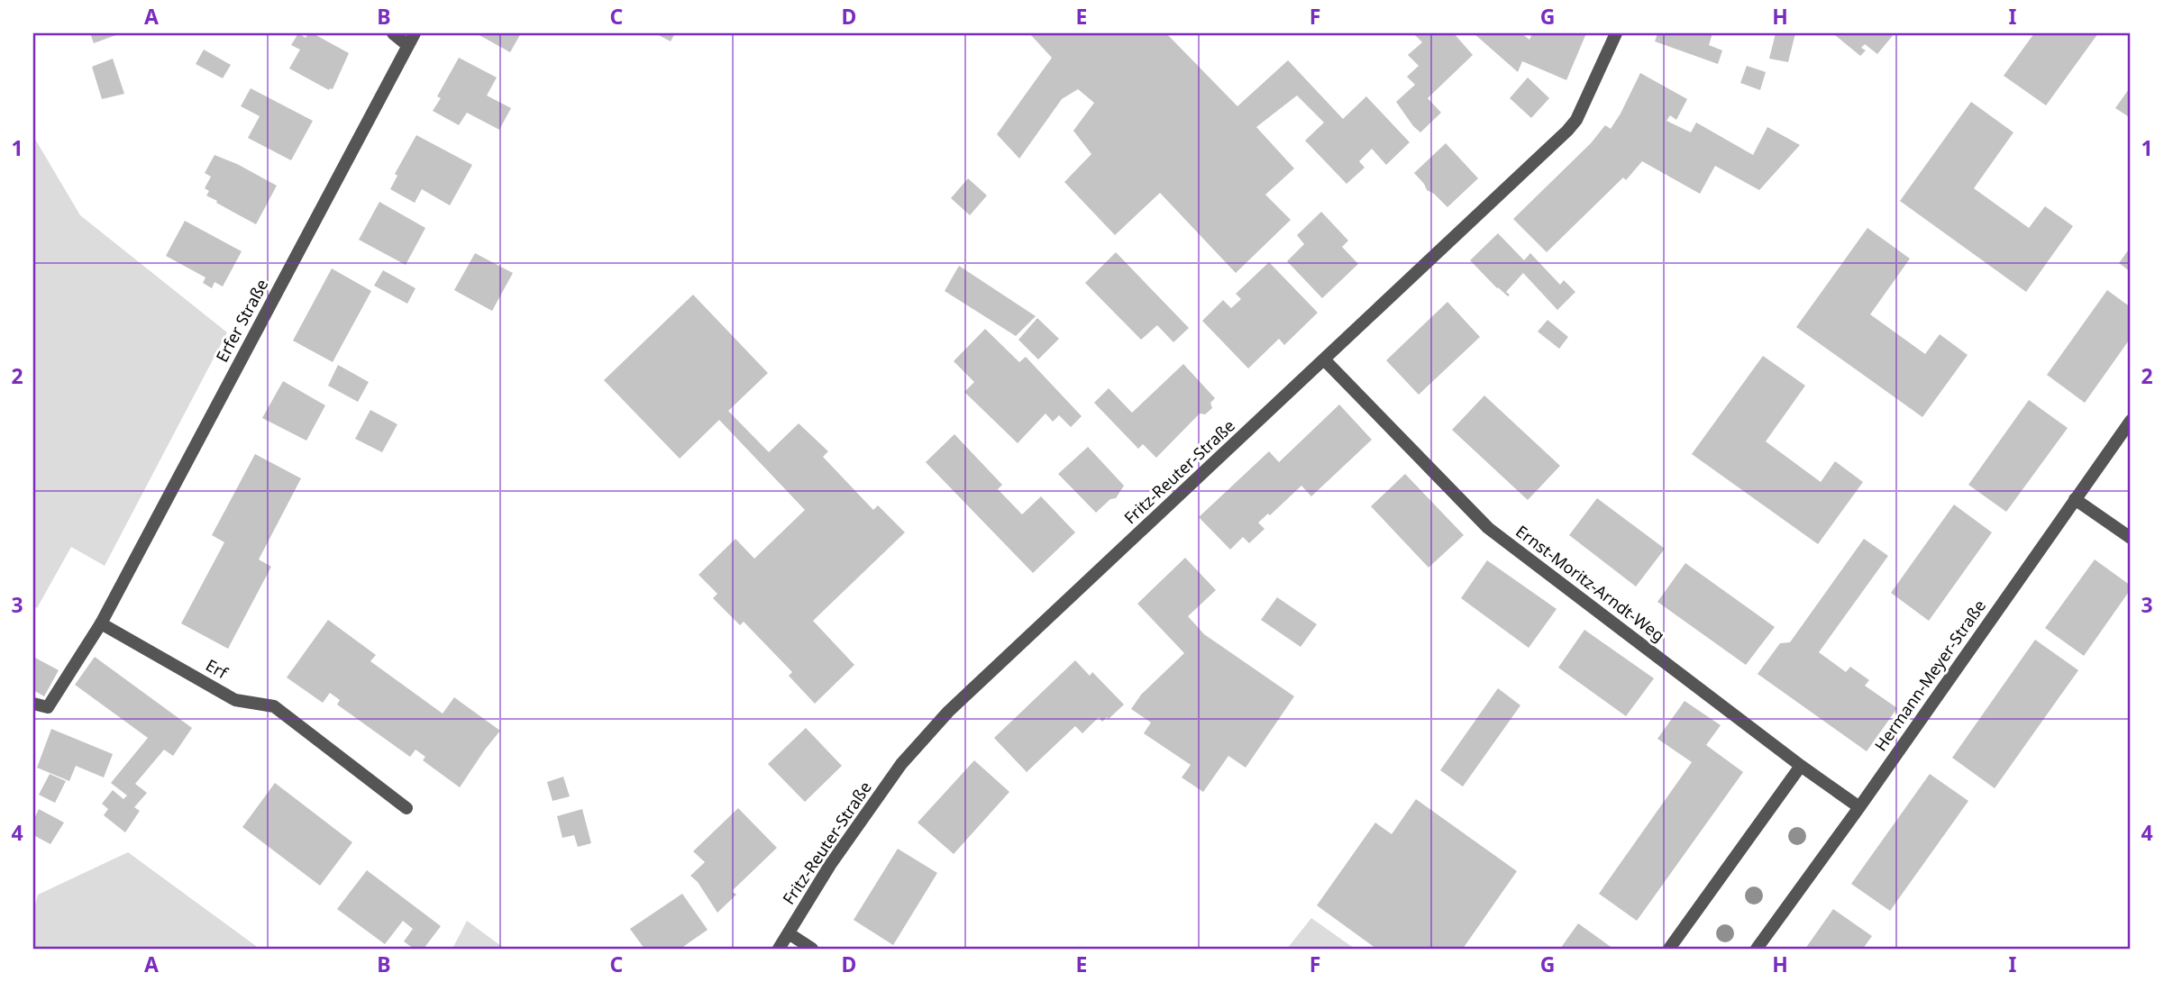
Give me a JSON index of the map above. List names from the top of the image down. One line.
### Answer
{"streets":{"street":["Erfer Straße","Fritz-Reuter-Straße","Ernst-Moritz-Arndt-Weg","Erf","Hermann-Meyer-Straße"]},"crossings":[["Erfer Straße","Erf"],["Fritz-Reuter-Straße","Ernst-Moritz-Arndt-Weg"],["Ernst-Moritz-Arndt-Weg","Hermann-Meyer-Straße"]],"grid":{"columns":["A","B","C","D","E","F","G","H","I"],"rows":["1","2","3","4"]}}
